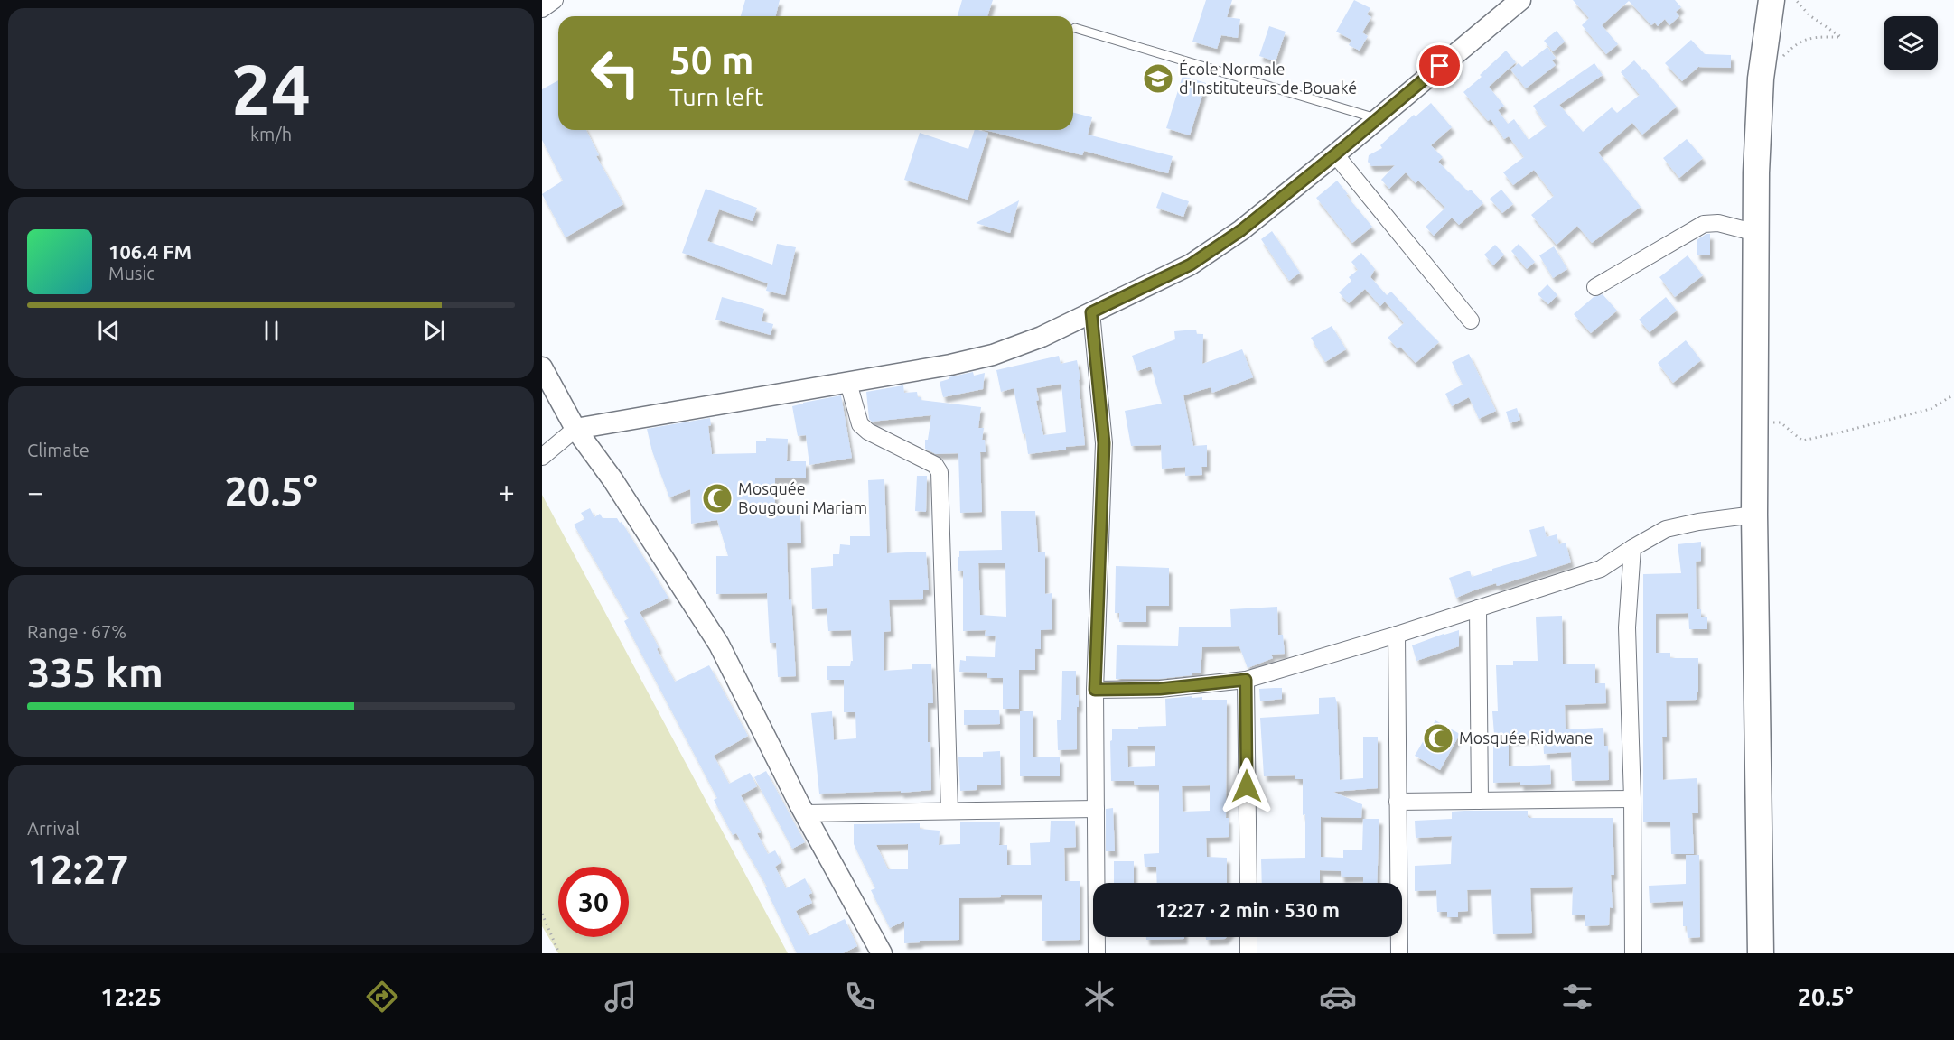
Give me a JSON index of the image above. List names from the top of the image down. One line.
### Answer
{"places":{"school or university":["École Normale d'Instituteurs de Bouaké"],"mosque":["Mosquée Bougouni Mariam","Mosquée Ridwane"]},"page":{"tile":[["24","km/h"],"Climate",["Range · 67%","335 km"],["Arrival","12:27"]],"turn":["50 m","Turn left"],"song":["106.4 FM","Music"],"heat":["−","20.5°","+"],"limit":"30","trip":"12:27 · 2 min · 530 m","tabs":["12:25","20.5°"]}}
